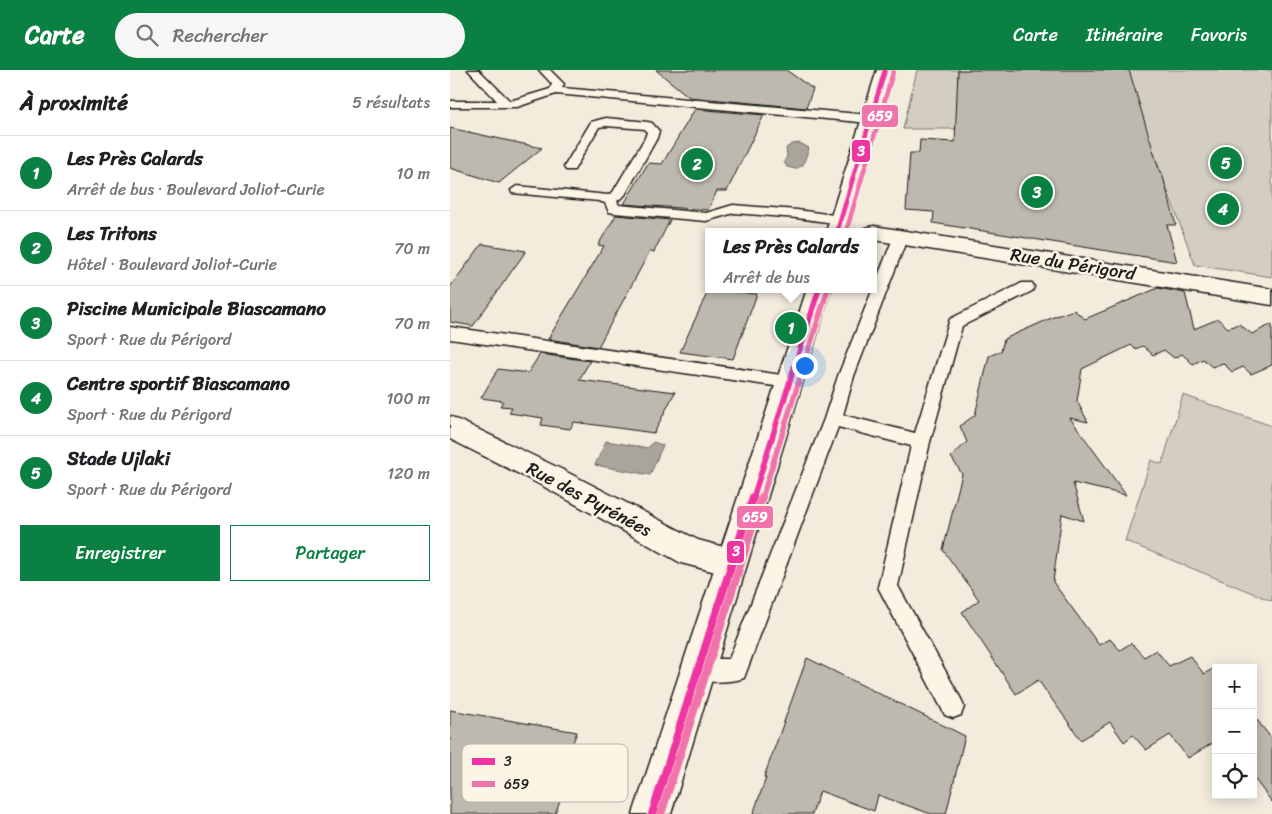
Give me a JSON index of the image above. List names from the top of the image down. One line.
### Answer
{"streets":{"main road":["Rue du Périgord","Rue des Pyrénées"]},"lines":["transit line 3","transit line 659"],"legend":["3","659"],"page":{"header":"Carte","search":"Rechercher","nav":["Carte","Itinéraire","Favoris"],"heading":["À proximité","5 résultats"],"list":[{"mark":"1","name":"Les Près Calards","note":"Arrêt de bus · Boulevard Joliot-Curie","value":"10 m"},{"mark":"2","name":"Les Tritons","note":"Hôtel · Boulevard Joliot-Curie","value":"70 m"},{"mark":"3","name":"Piscine Municipale Biascamano","note":"Sport · Rue du Périgord","value":"70 m"},{"mark":"4","name":"Centre sportif Biascamano","note":"Sport · Rue du Périgord","value":"100 m"},{"mark":"5","name":"Stade Ujlaki","note":"Sport · Rue du Périgord","value":"120 m"}],"pins":["5","2","3","4","1"],"popup":["Les Près Calards","Arrêt de bus"],"buttons":["Enregistrer","Partager"],"map_buttons":["+","−"]}}
